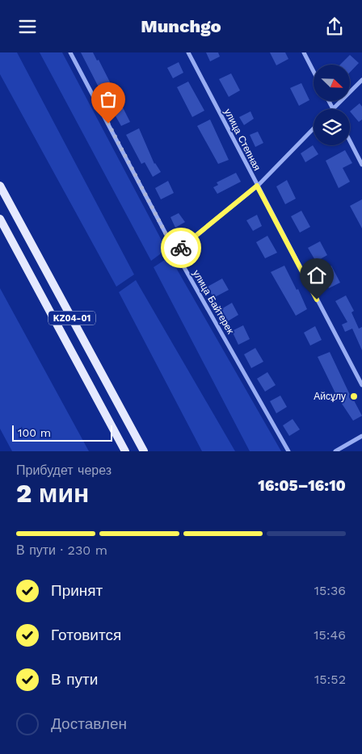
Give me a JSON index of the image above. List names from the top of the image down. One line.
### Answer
{"streets":{"main road":["KZ04-01"],"street":["улица Степная","улица Байтерек"]},"places":["Айсұлу"],"scale_bar":"100 m","north":"bottom right","page":{"header":"Munchgo","scale":"100 m","heading":["2 мин","Прибудет через","16:05–16:10"],"bar":"В пути · 230 m","list":[["Принят","15:36"],["Готовится","15:46"],["В пути","15:52"],"Доставлен"]}}
